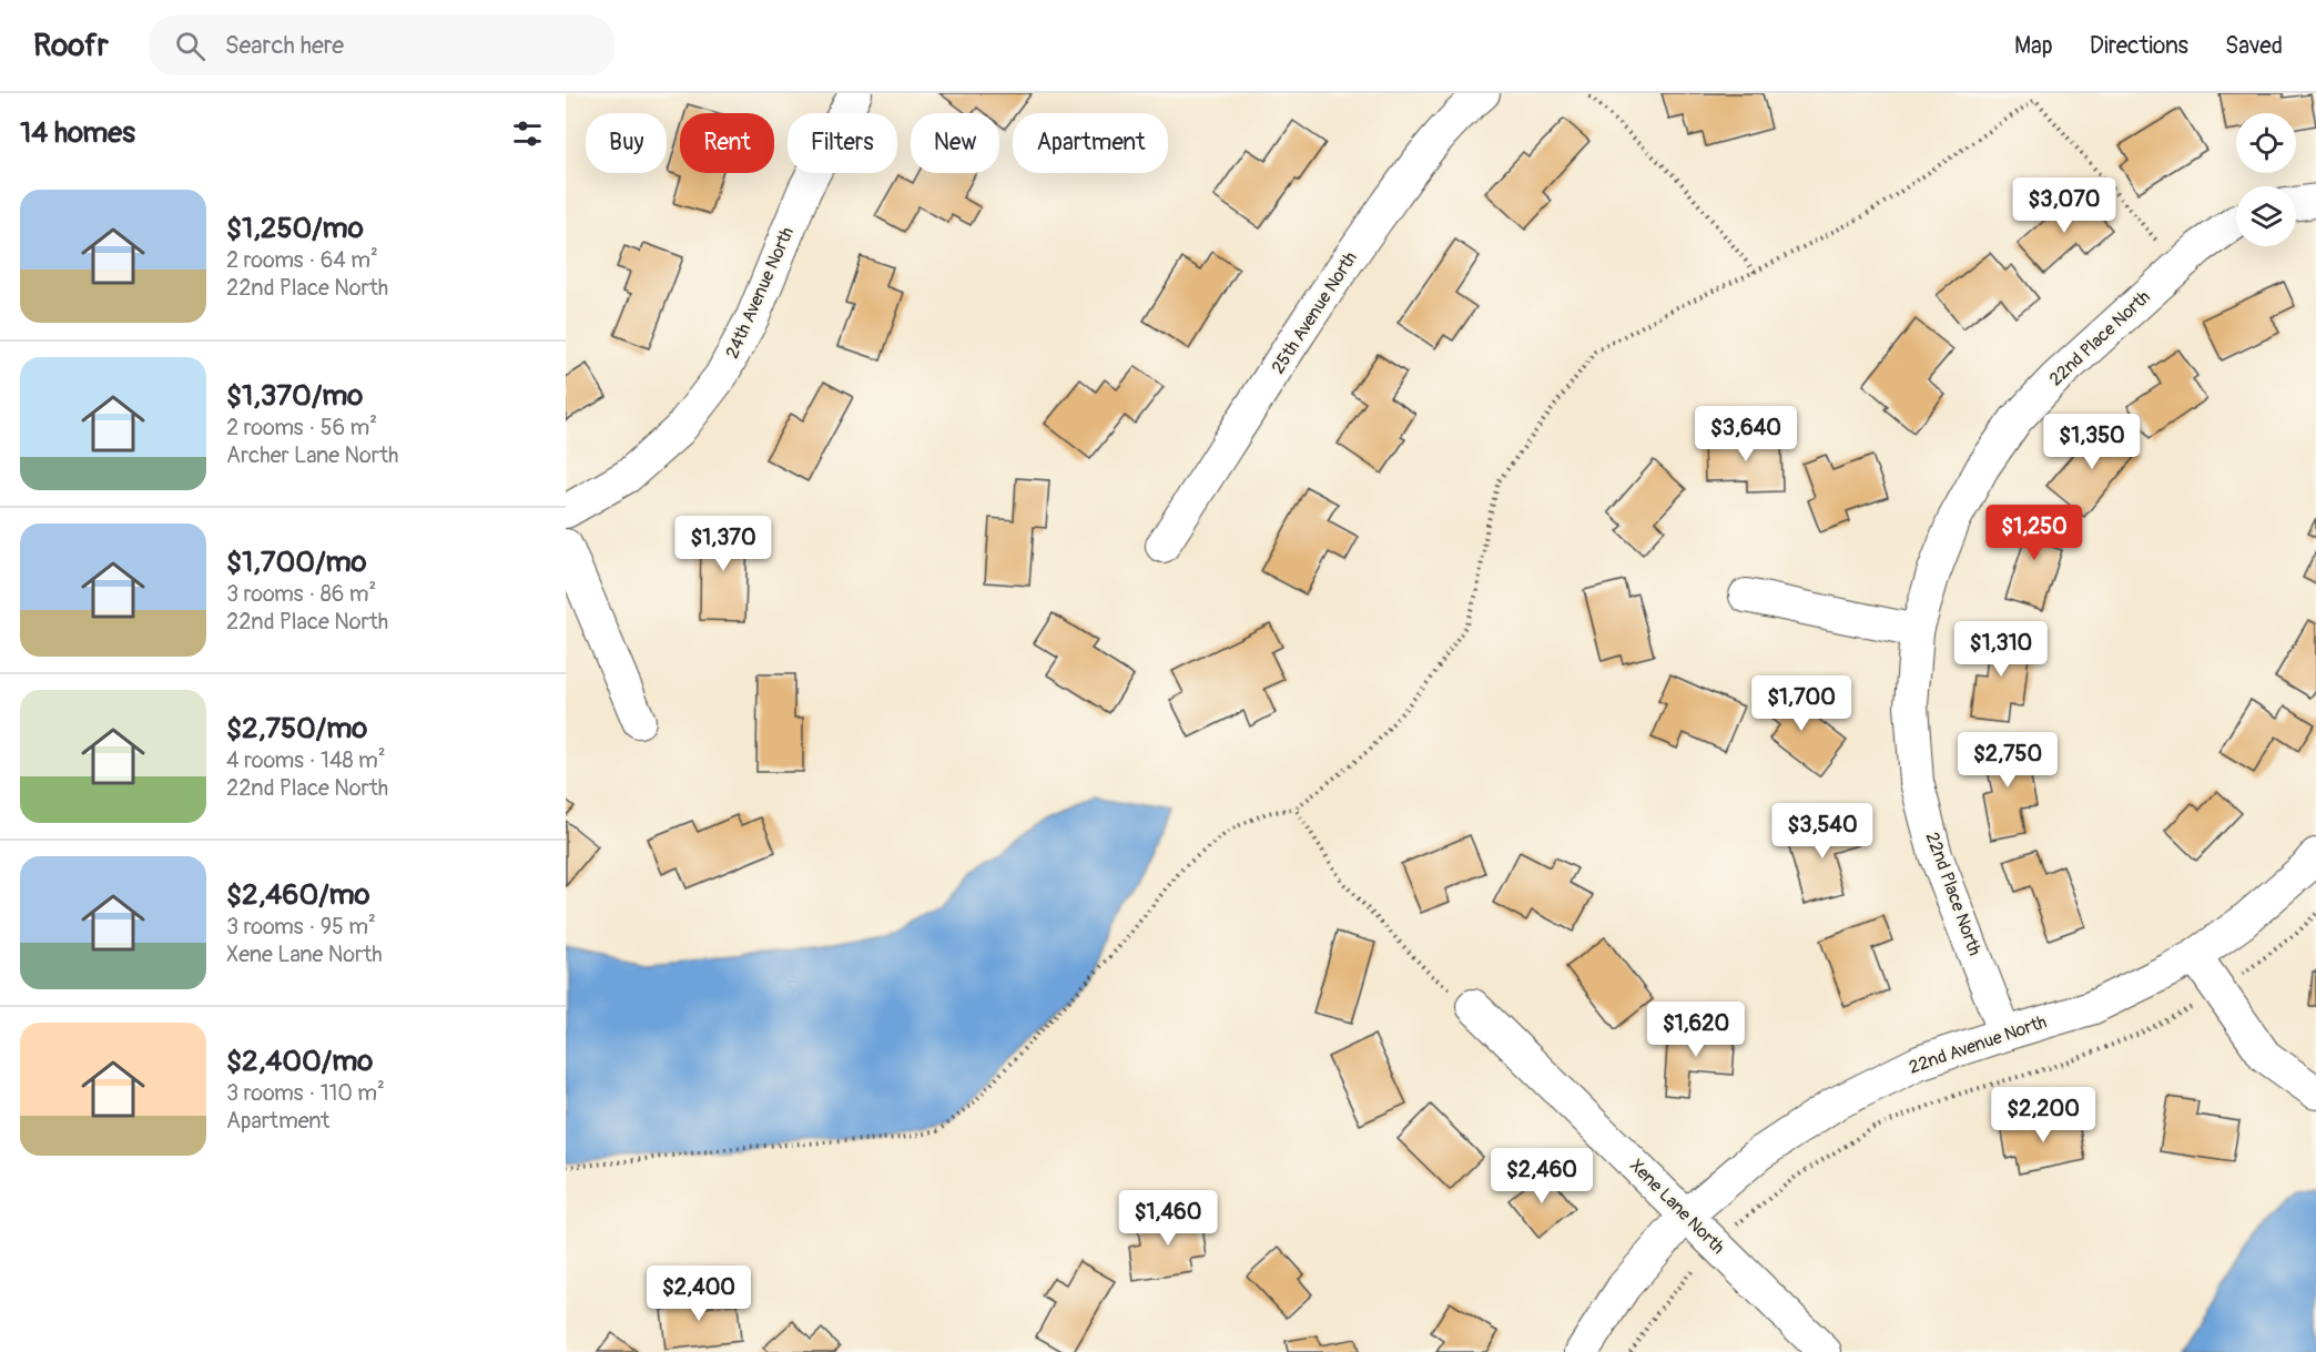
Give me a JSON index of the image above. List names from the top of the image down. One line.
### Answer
{"streets":{"street":["24th Avenue North","25th Avenue North","22nd Place North","22nd Avenue North","Xene Lane North"]},"crossings":[["22nd Place North","22nd Avenue North"],["22nd Avenue North","Xene Lane North"]],"page":{"header":"Roofr","search":"Search here","nav":["Map","Directions","Saved"],"heading":"14 homes","chip":["Buy","Rent","Filters","New","Apartment"],"list":[{"name":"$1,250/mo","note":"2 rooms · 64 m² · 22nd Place North"},{"name":"$1,370/mo","note":"2 rooms · 56 m² · Archer Lane North"},{"name":"$1,700/mo","note":"3 rooms · 86 m² · 22nd Place North"},{"name":"$2,750/mo","note":"4 rooms · 148 m² · 22nd Place North"},{"name":"$2,460/mo","note":"3 rooms · 95 m² · Xene Lane North"},{"name":"$2,400/mo","note":"3 rooms · 110 m² · Apartment"}],"price":["$3,070","$3,640","$1,350","$1,250","$1,370","$1,310","$1,700","$2,750","$3,540","$1,620","$2,200","$2,460","$1,460","$2,400"]}}
